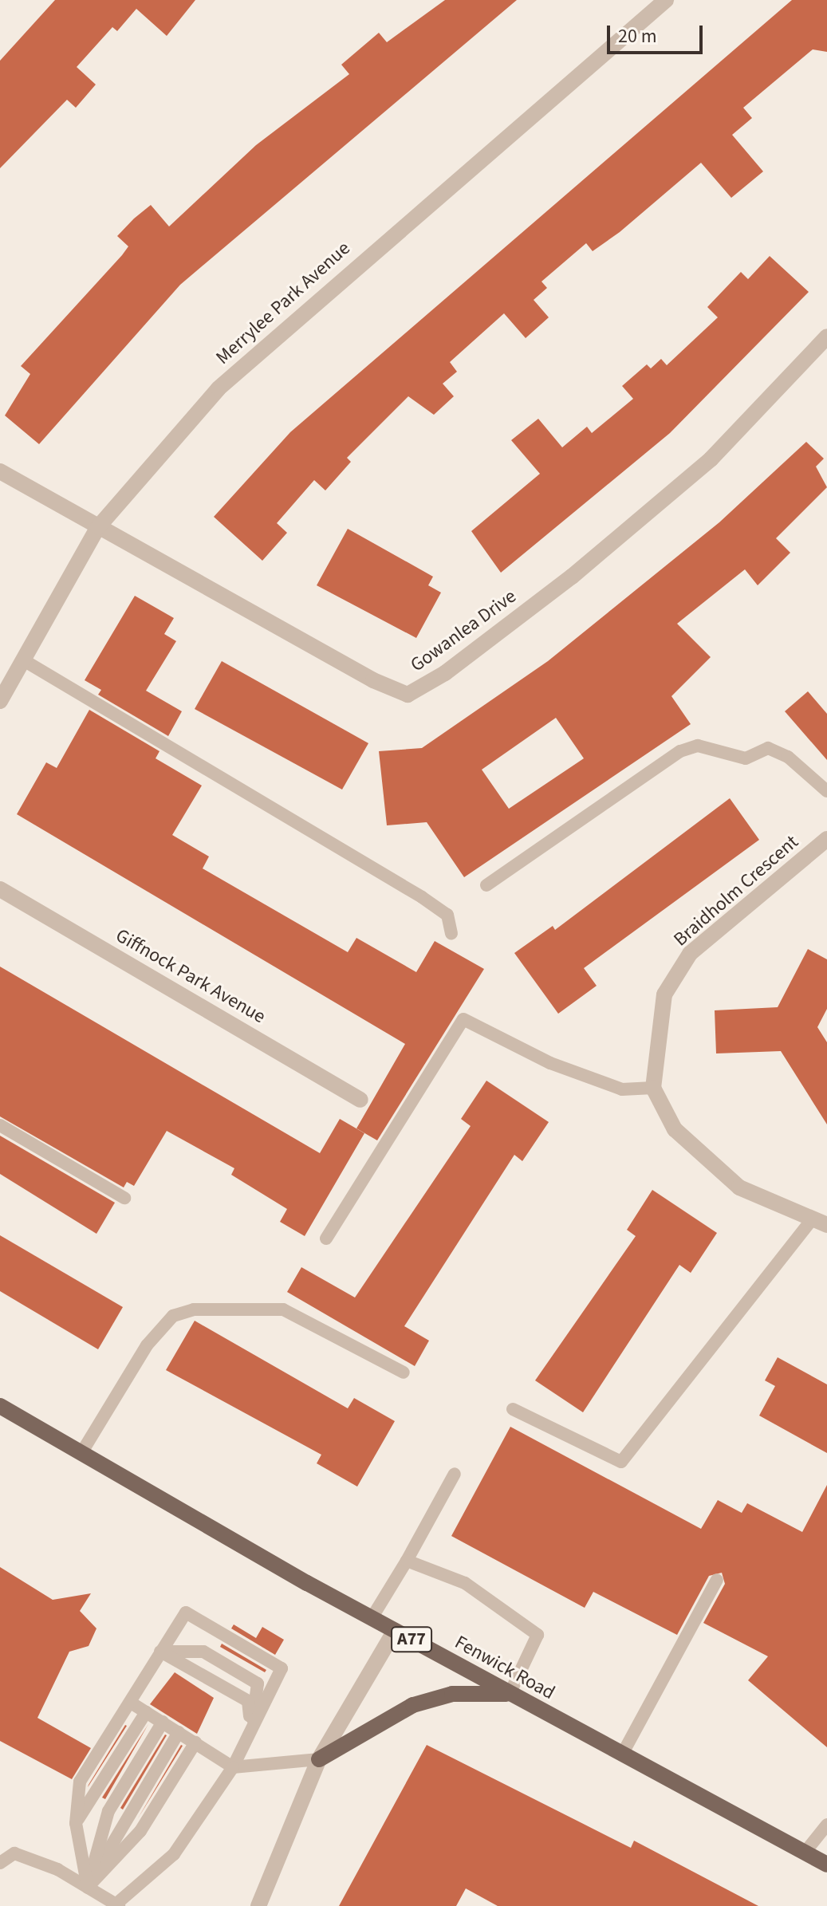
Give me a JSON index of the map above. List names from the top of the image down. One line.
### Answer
{"streets":{"main road":["A77","Fenwick Road"],"street":["Merrylee Park Avenue","Gowanlea Drive","Braidholm Crescent","Giffnock Park Avenue"]},"crossings":[["Merrylee Park Avenue","Gowanlea Drive"]],"scale_bar":"20 m"}
